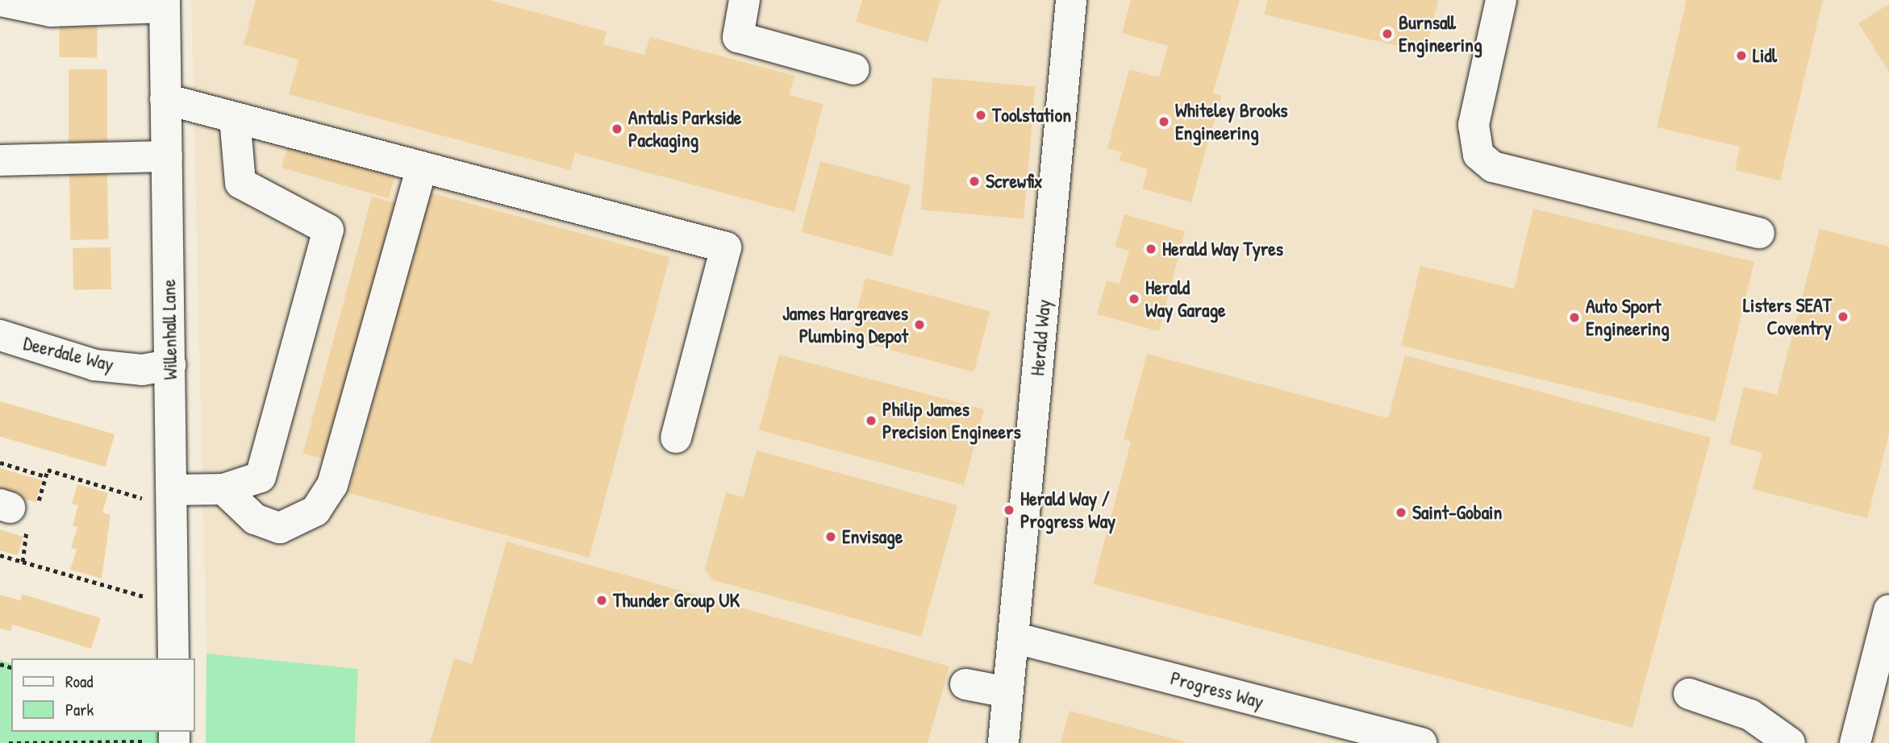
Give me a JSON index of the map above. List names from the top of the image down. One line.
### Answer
{"streets":{"street":["Willenhall Lane","Herald Way","Deerdale Way","Progress Way"]},"crossings":[["Willenhall Lane","Deerdale Way"],["Herald Way","Progress Way"]],"places":["Burnsall Engineering","Lidl","Toolstation","Whiteley Brooks Engineering","Antalis Parkside Packaging","Screwfix","Herald Way Tyres","Herald Way Garage","Listers SEAT Coventry","Auto Sport Engineering","James Hargreaves Plumbing Depot","Philip James Precision Engineers","Herald Way / Progress Way","Saint-Gobain","Envisage","Thunder Group UK"],"legend":["Road","Park"]}
